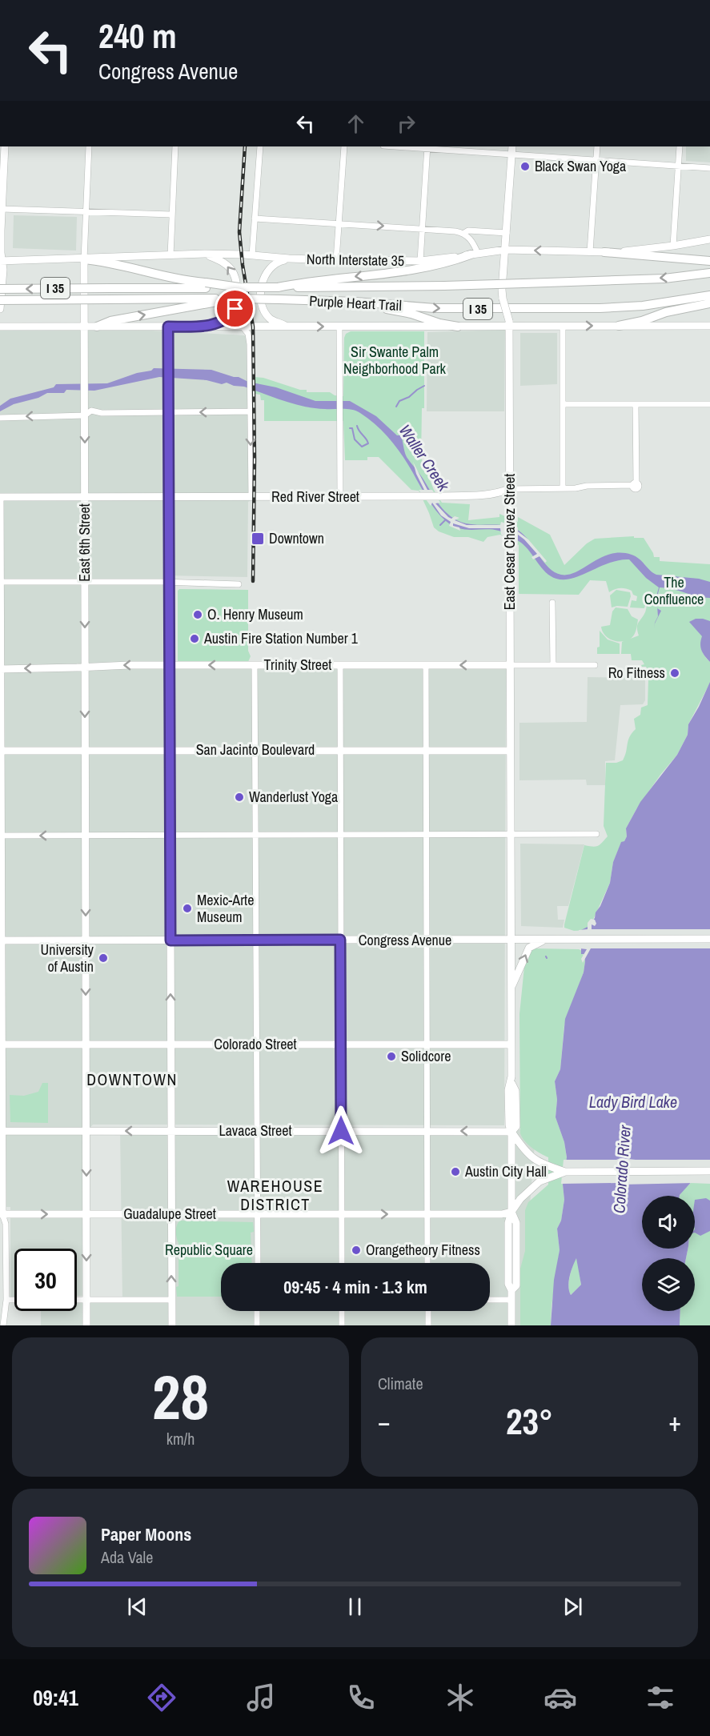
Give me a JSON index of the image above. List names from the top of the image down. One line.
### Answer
{"streets":{"highway":["I 35","Purple Heart Trail"],"main road":["North Interstate 35","Red River Street","East Cesar Chavez Street","East 6th Street","Trinity Street","San Jacinto Boulevard","Congress Avenue","Colorado Street","Lavaca Street","Guadalupe Street"]},"crossings":[["North Interstate 35","East Cesar Chavez Street"],["North Interstate 35","East 6th Street"],["I 35","Purple Heart Trail"],["Red River Street","East Cesar Chavez Street"],["Red River Street","East 6th Street"],["East Cesar Chavez Street","Trinity Street"],["East Cesar Chavez Street","San Jacinto Boulevard"],["East Cesar Chavez Street","Congress Avenue"],["East Cesar Chavez Street","Colorado Street"],["East Cesar Chavez Street","Lavaca Street"],["East Cesar Chavez Street","Guadalupe Street"],["East 6th Street","Trinity Street"],["East 6th Street","San Jacinto Boulevard"],["East 6th Street","Congress Avenue"],["East 6th Street","Colorado Street"],["East 6th Street","Lavaca Street"],["East 6th Street","Guadalupe Street"]],"one_way":["East 6th Street","Trinity Street"],"districts":["DOWNTOWN","WAREHOUSE DISTRICT"],"water":["Waller Creek","Lady Bird Lake","Colorado River"],"parks":["Sir Swante Palm Neighborhood Park","The Confluence","Republic Square"],"places":{"other":["Black Swan Yoga","O. Henry Museum","Austin Fire Station Number 1","Ro Fitness","Wanderlust Yoga","Mexic-Arte Museum","University of Austin","Solidcore","Austin City Hall","Orangetheory Fitness"],"transit":["Downtown"]},"page":{"turn":["240 m","Congress Avenue"],"limit":"30","trip":"09:45 · 4 min · 1.3 km","tile":[["28","km/h"],"Climate"],"heat":["−","23°","+"],"song":["Paper Moons","Ada Vale"],"tabs":"09:41"}}
